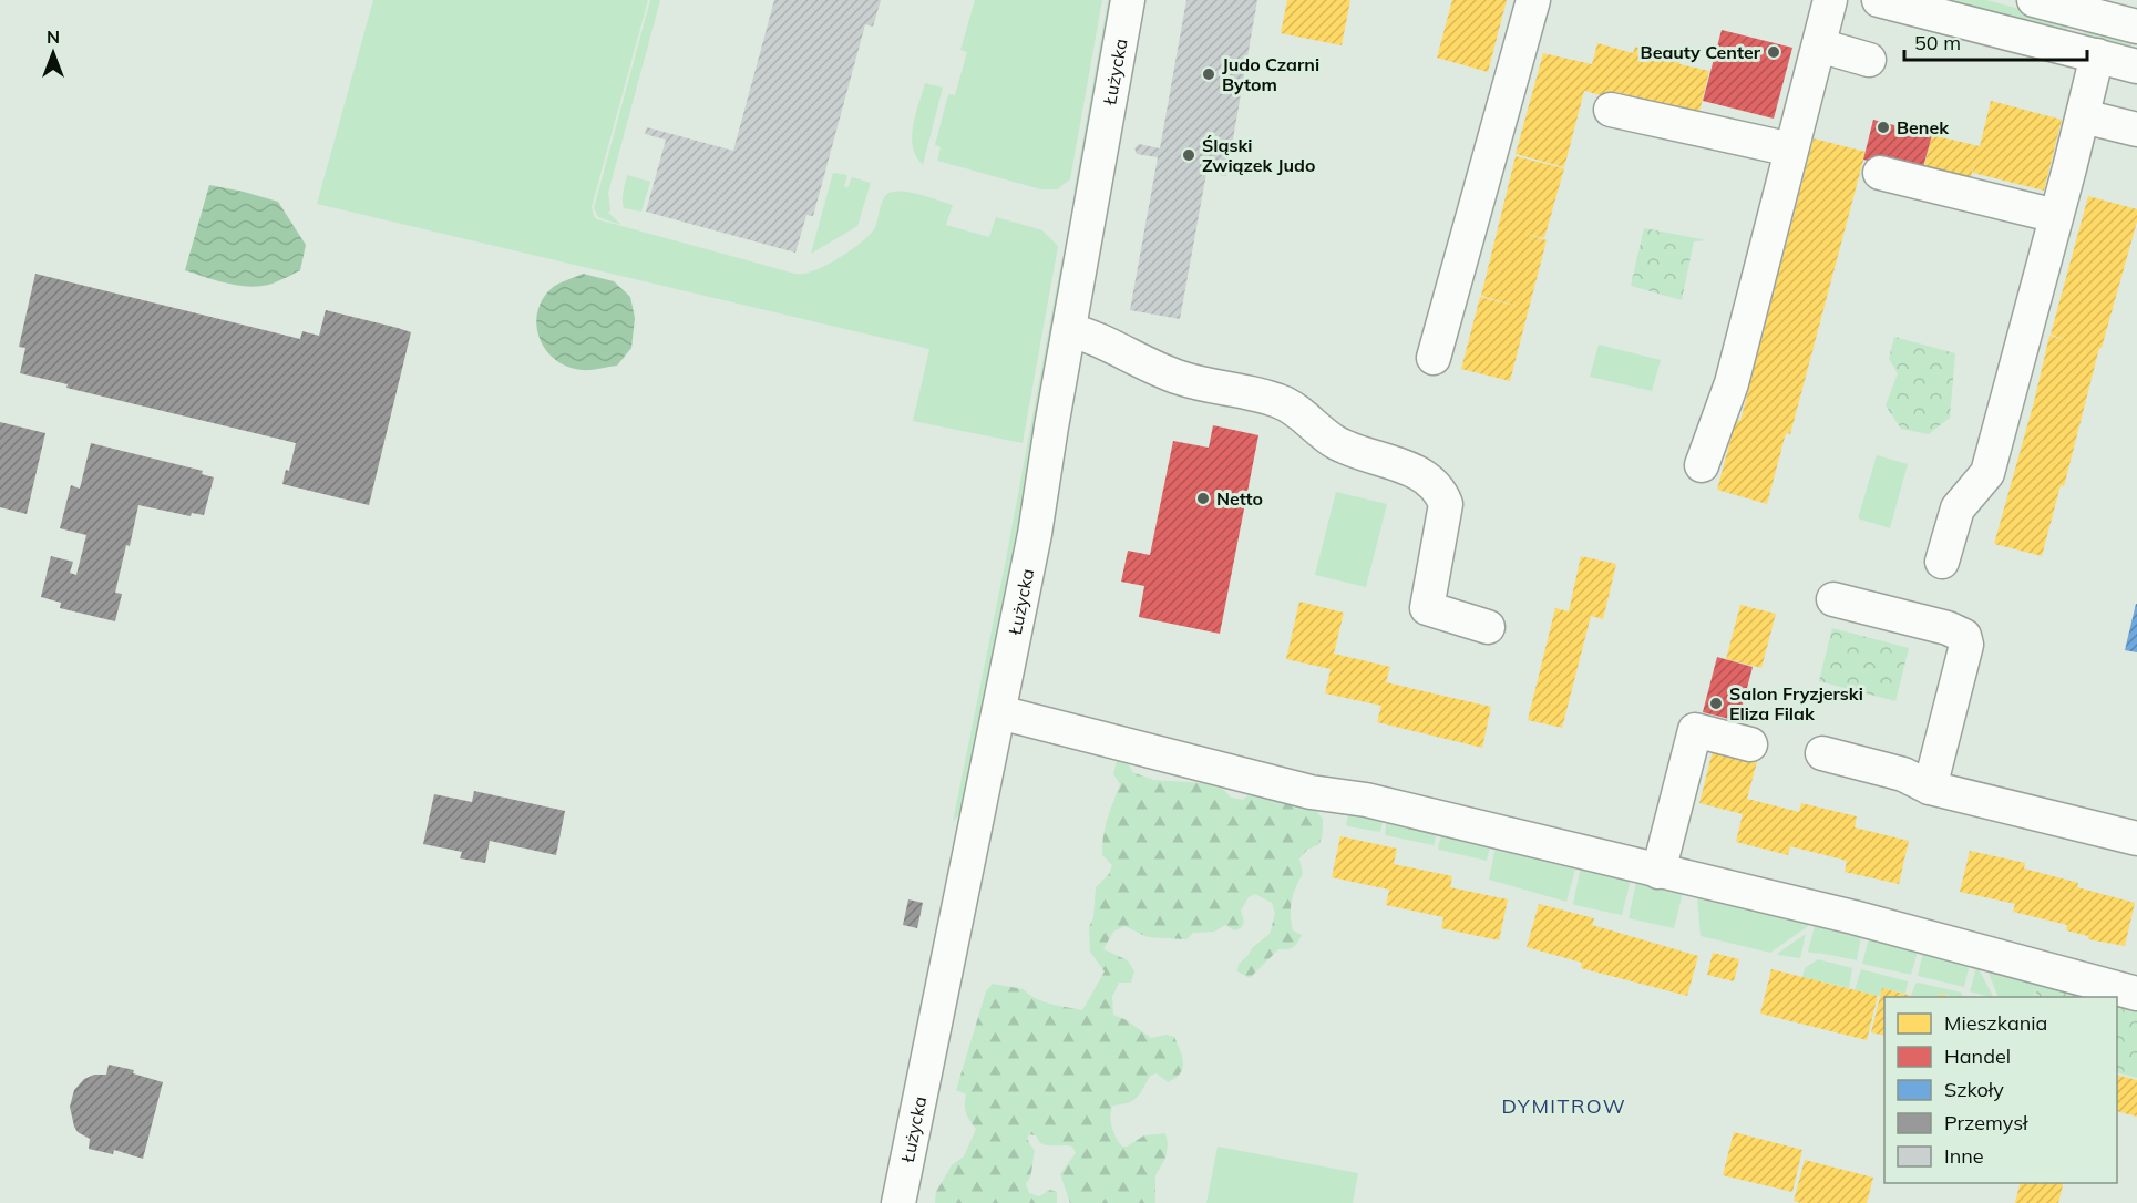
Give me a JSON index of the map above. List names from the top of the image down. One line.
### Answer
{"streets":{"street":["Łużycka"]},"districts":["DYMITROW"],"places":["Beauty Center","Judo Czarni Bytom","Benek","Śląski Związek Judo","Netto","Salon Fryzjerski Eliza Filak"],"legend":["Mieszkania","Handel","Szkoły","Przemysł","Inne"],"scale_bar":"50 m","north":"top"}
